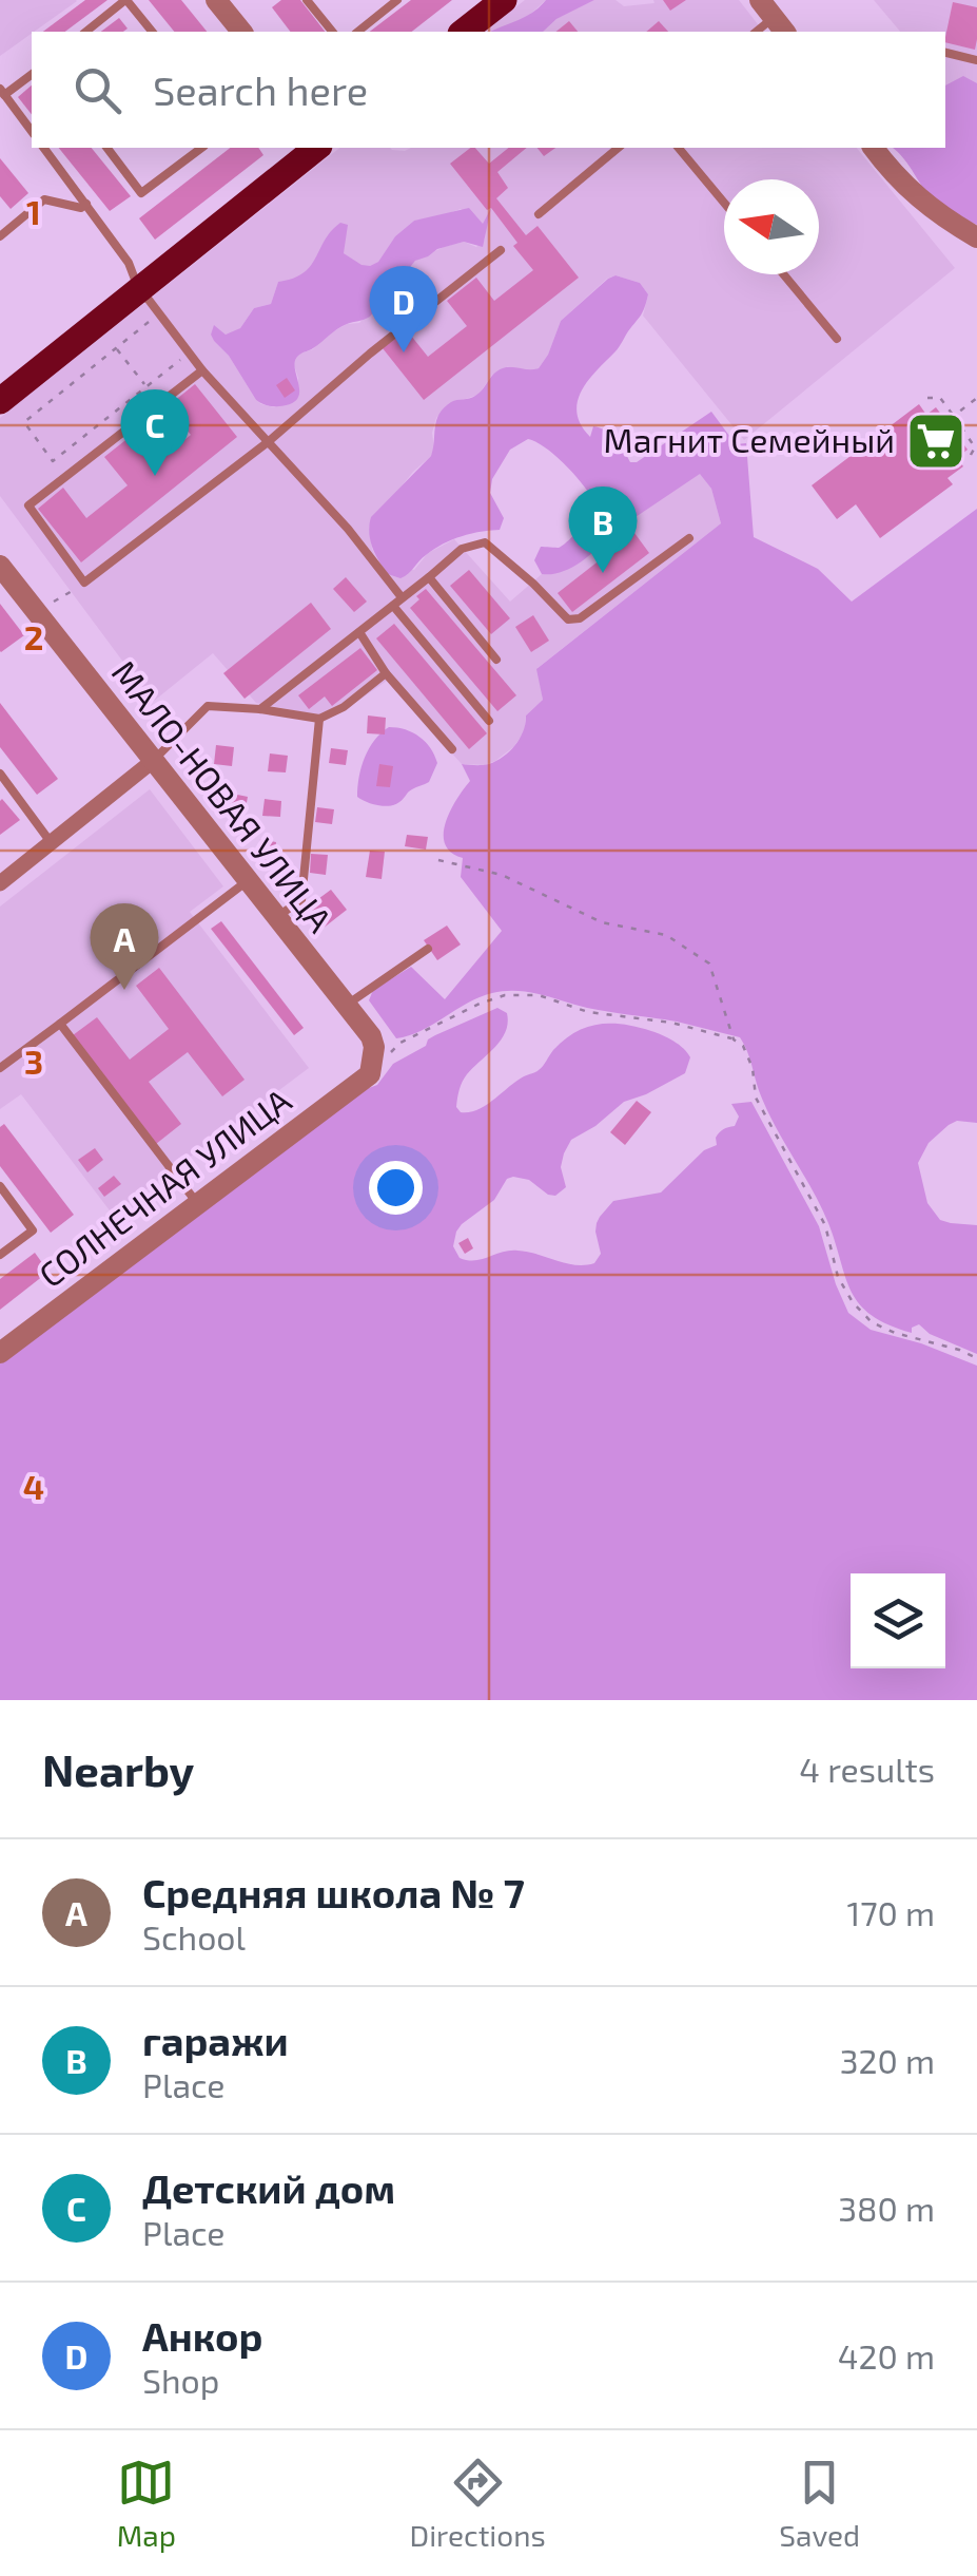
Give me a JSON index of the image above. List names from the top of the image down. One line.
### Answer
{"streets":{"street":["МАЛО-НОВАЯ УЛИЦА","СОЛНЕЧНАЯ УЛИЦА"]},"crossings":[["МАЛО-НОВАЯ УЛИЦА","СОЛНЕЧНАЯ УЛИЦА"]],"places":{"supermarket":["Магнит Семейный"]},"north":"left","page":{"search":"Search here","pins":["D","C","B","A"],"heading":["Nearby","4 results"],"list":[{"mark":"A","name":"Средняя школа № 7","note":"School","value":"170 m"},{"mark":"B","name":"гаражи","note":"Place","value":"320 m"},{"mark":"C","name":"Детский дом","note":"Place","value":"380 m"},{"mark":"D","name":"Анкор","note":"Shop","value":"420 m"}],"nav":["Map","Directions","Saved"]},"grid":{"rows":["1","2","3","4"]}}
